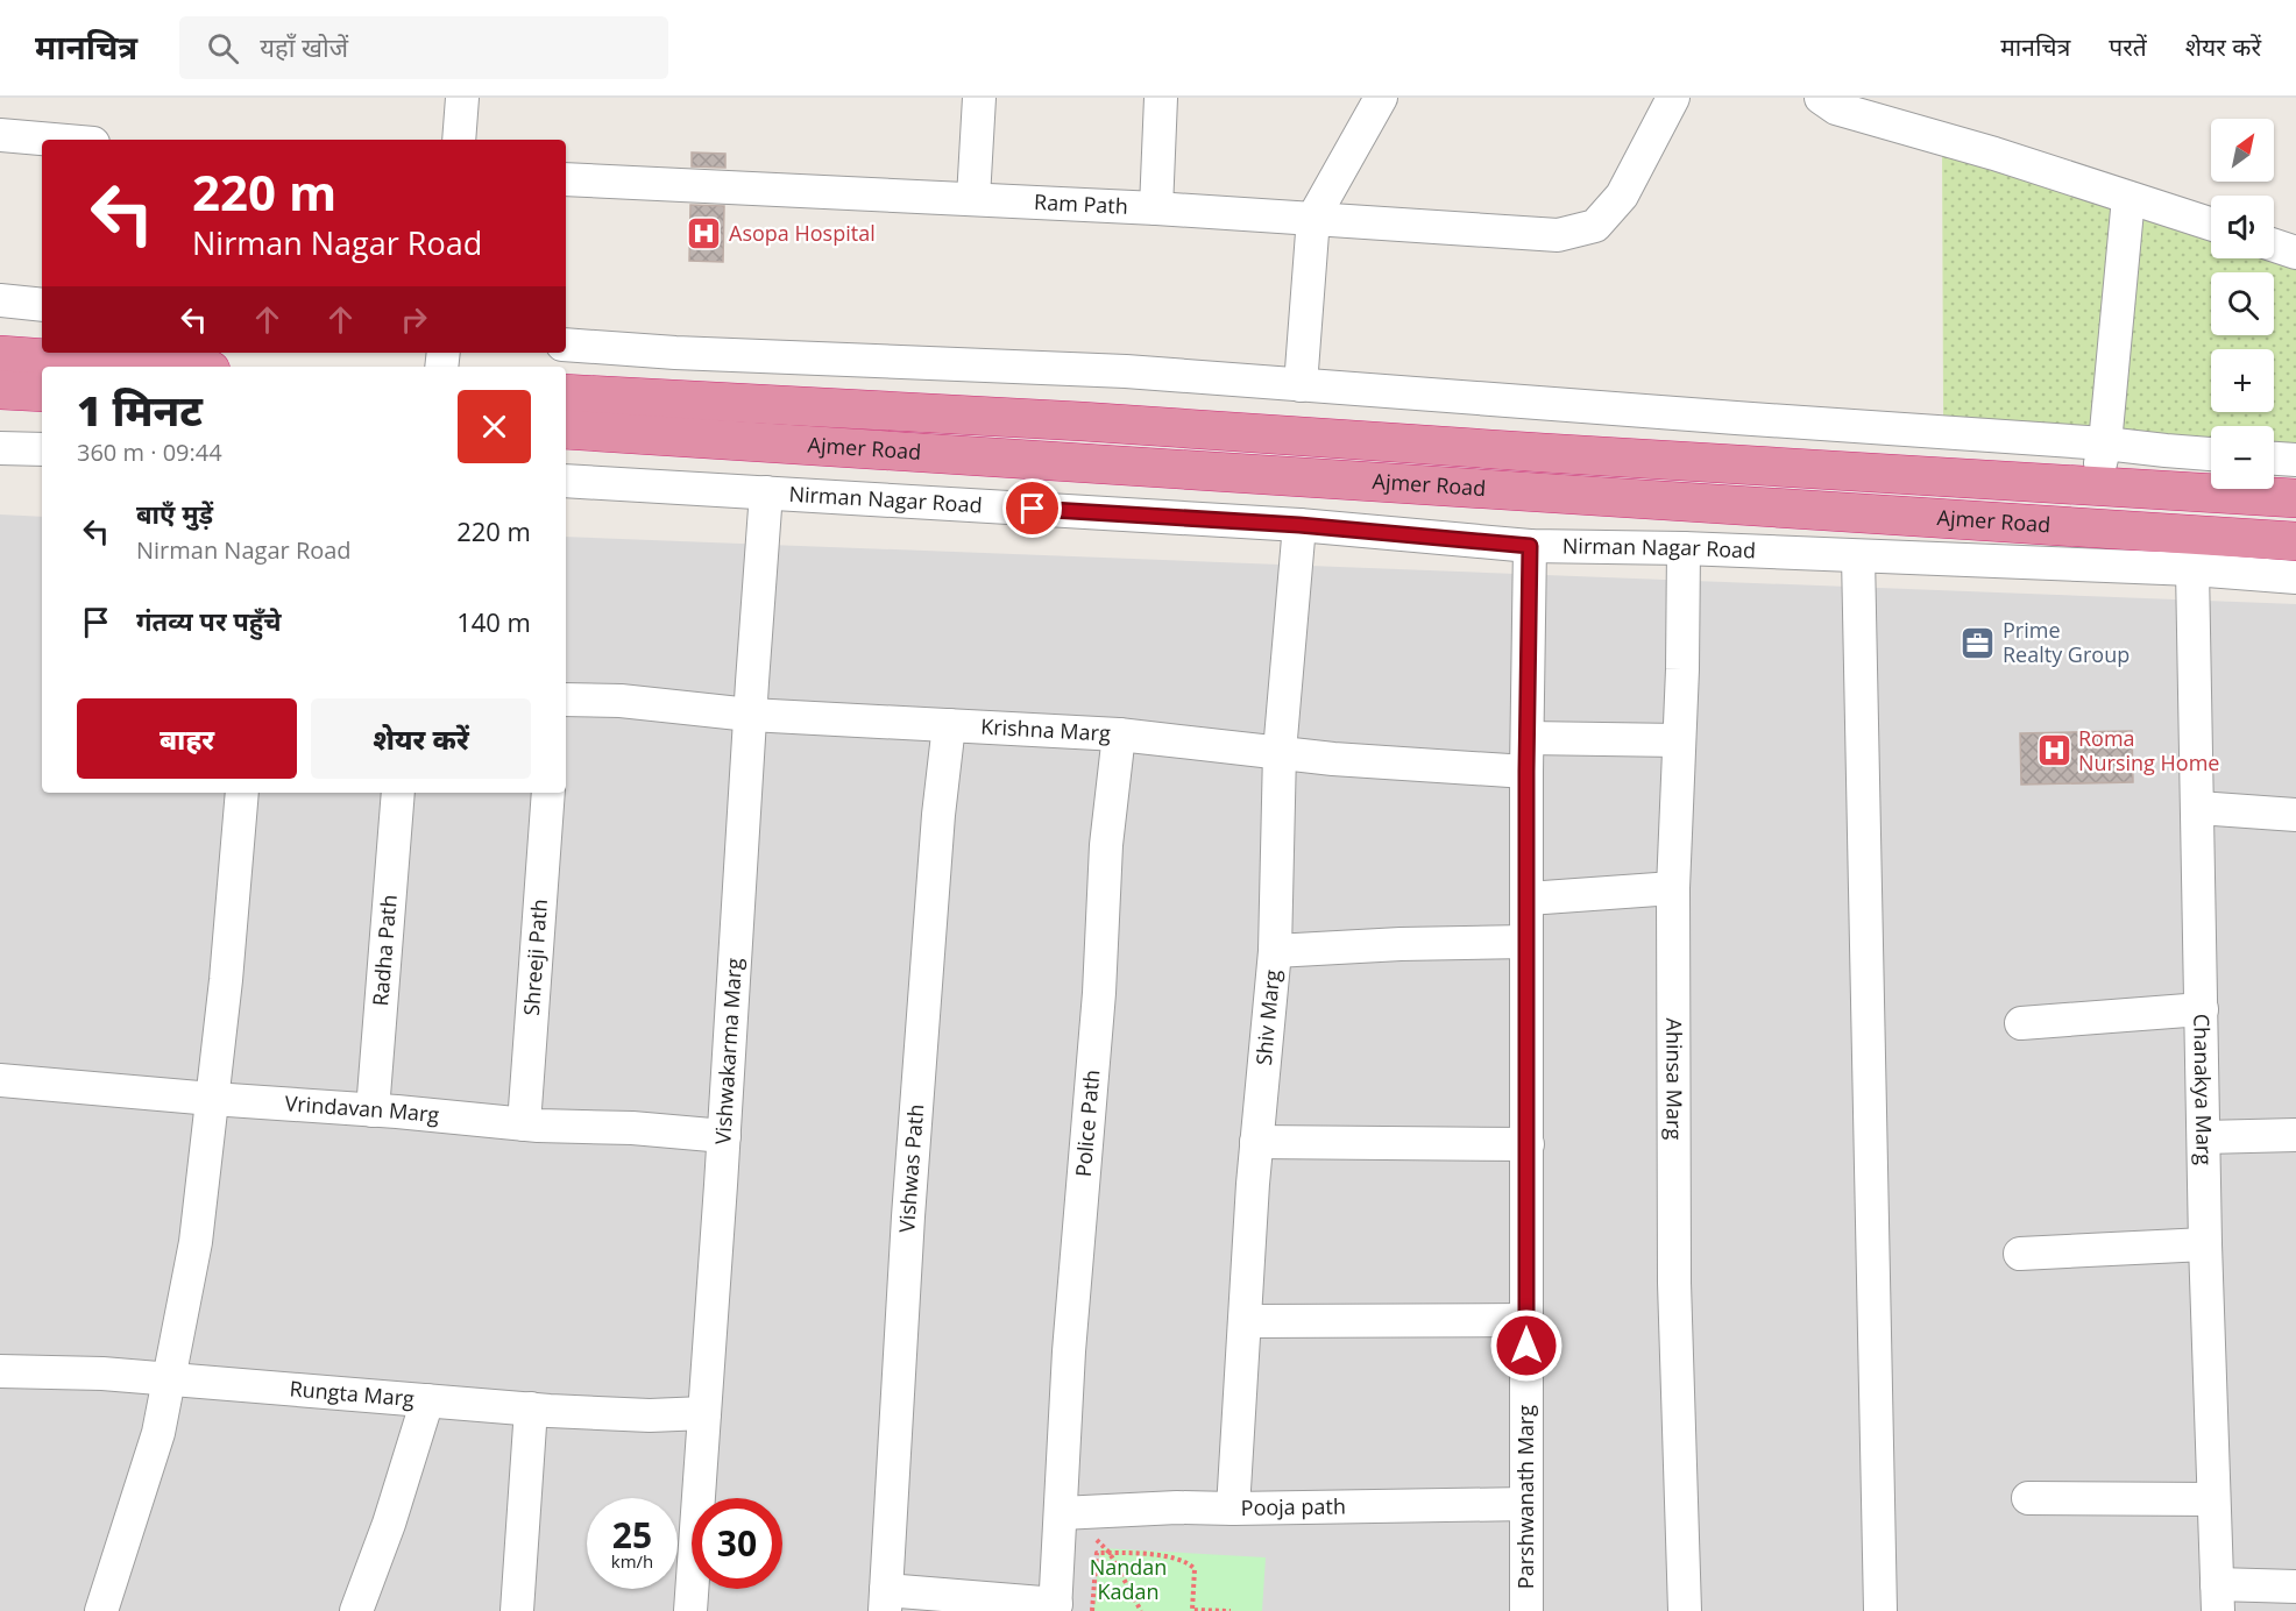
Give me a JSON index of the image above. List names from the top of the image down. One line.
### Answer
{"streets":{"highway":["Ajmer Road"],"street":["Ram Path","Nirman Nagar Road","Krishna Marg","Radha Path","Shreeji Path","Shiv Marg","Vishwakarma Marg","Ahinsa Marg","Chanakya Marg","Vrindavan Marg","Police Path","Vishwas Path","Rungta Marg","Parshwanath Marg","Pooja path"]},"crossings":[["Nirman Nagar Road","Shiv Marg"],["Nirman Nagar Road","Vishwakarma Marg"],["Nirman Nagar Road","Ahinsa Marg"],["Nirman Nagar Road","Chanakya Marg"],["Nirman Nagar Road","Parshwanath Marg"],["Krishna Marg","Shiv Marg"],["Krishna Marg","Vishwakarma Marg"],["Krishna Marg","Police Path"],["Krishna Marg","Vishwas Path"],["Krishna Marg","Parshwanath Marg"],["Radha Path","Vrindavan Marg"],["Shreeji Path","Vrindavan Marg"],["Shiv Marg","Pooja path"],["Vishwakarma Marg","Vrindavan Marg"],["Vishwakarma Marg","Rungta Marg"],["Police Path","Pooja path"],["Parshwanath Marg","Pooja path"]],"parks":["Nandan Kadan"],"places":{"hospital":["Asopa Hospital","Roma Nursing Home"],"office":["Prime Realty Group"]},"north":"top right","page":{"header":"मानचित्र","search":"यहाँ खोजें","nav":["मानचित्र","परतें","शेयर करें"],"map_buttons":["+","−"],"turn":["220 m","Nirman Nagar Road"],"heading":["1 मिनट","360 m · 09:44"],"list":[{"name":"बाएँ मुड़ें","note":"Nirman Nagar Road","value":"220 m"},{"name":"गंतव्य पर पहुँचे","value":"140 m"}],"buttons":["बाहर","शेयर करें"],"speed":"25 km/h","limit":"30"}}
